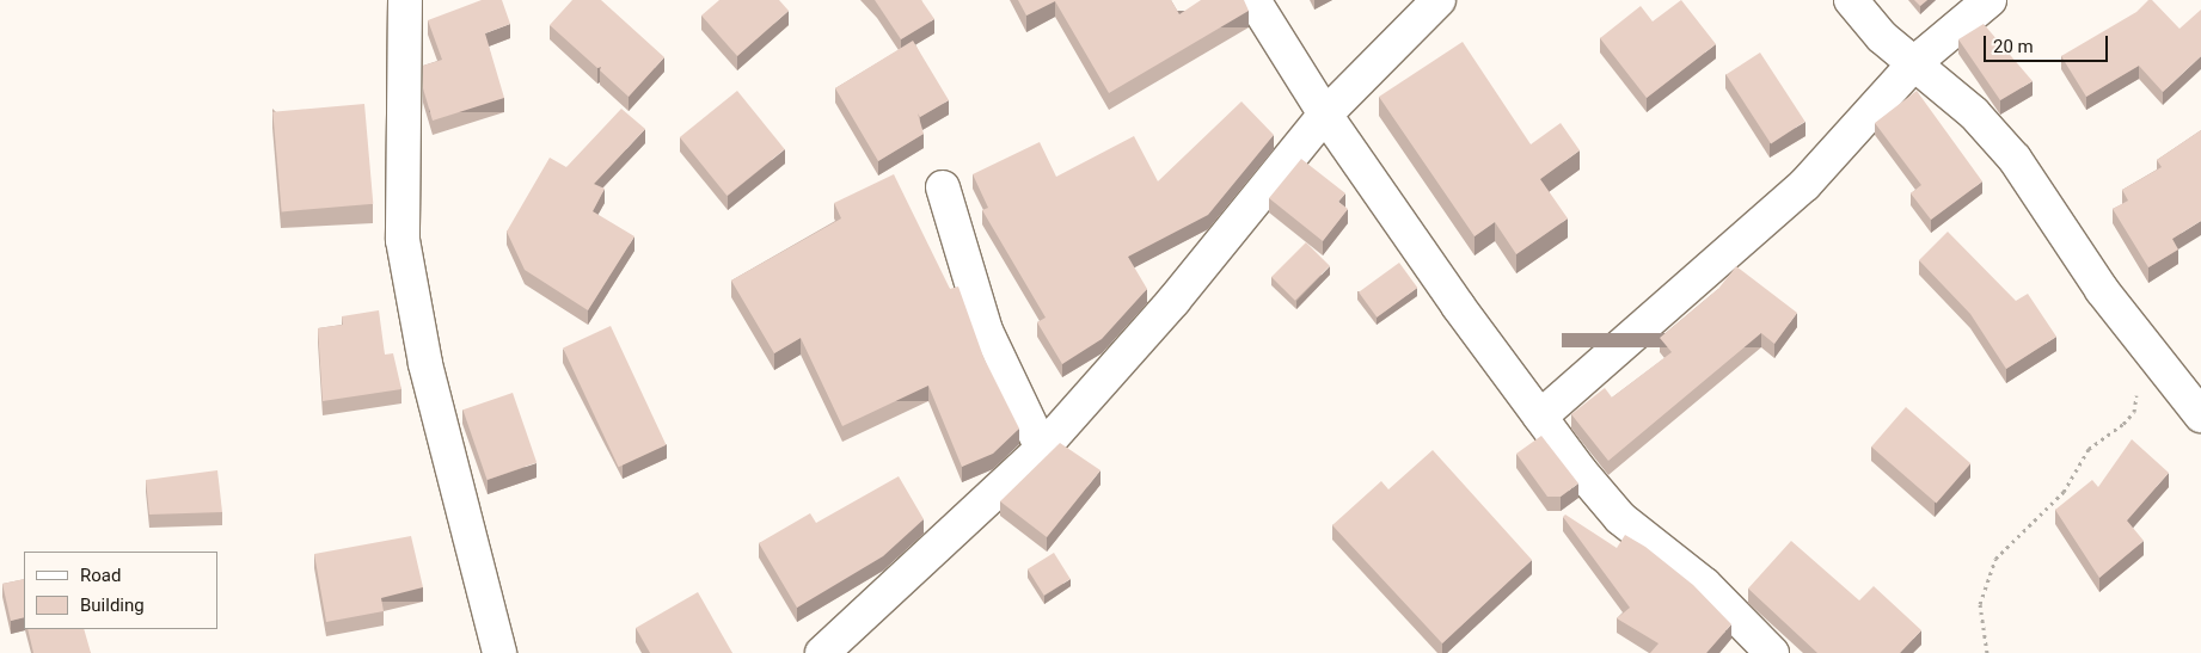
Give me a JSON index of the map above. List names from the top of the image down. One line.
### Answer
{"legend":["Road","Building"],"scale_bar":"20 m"}
